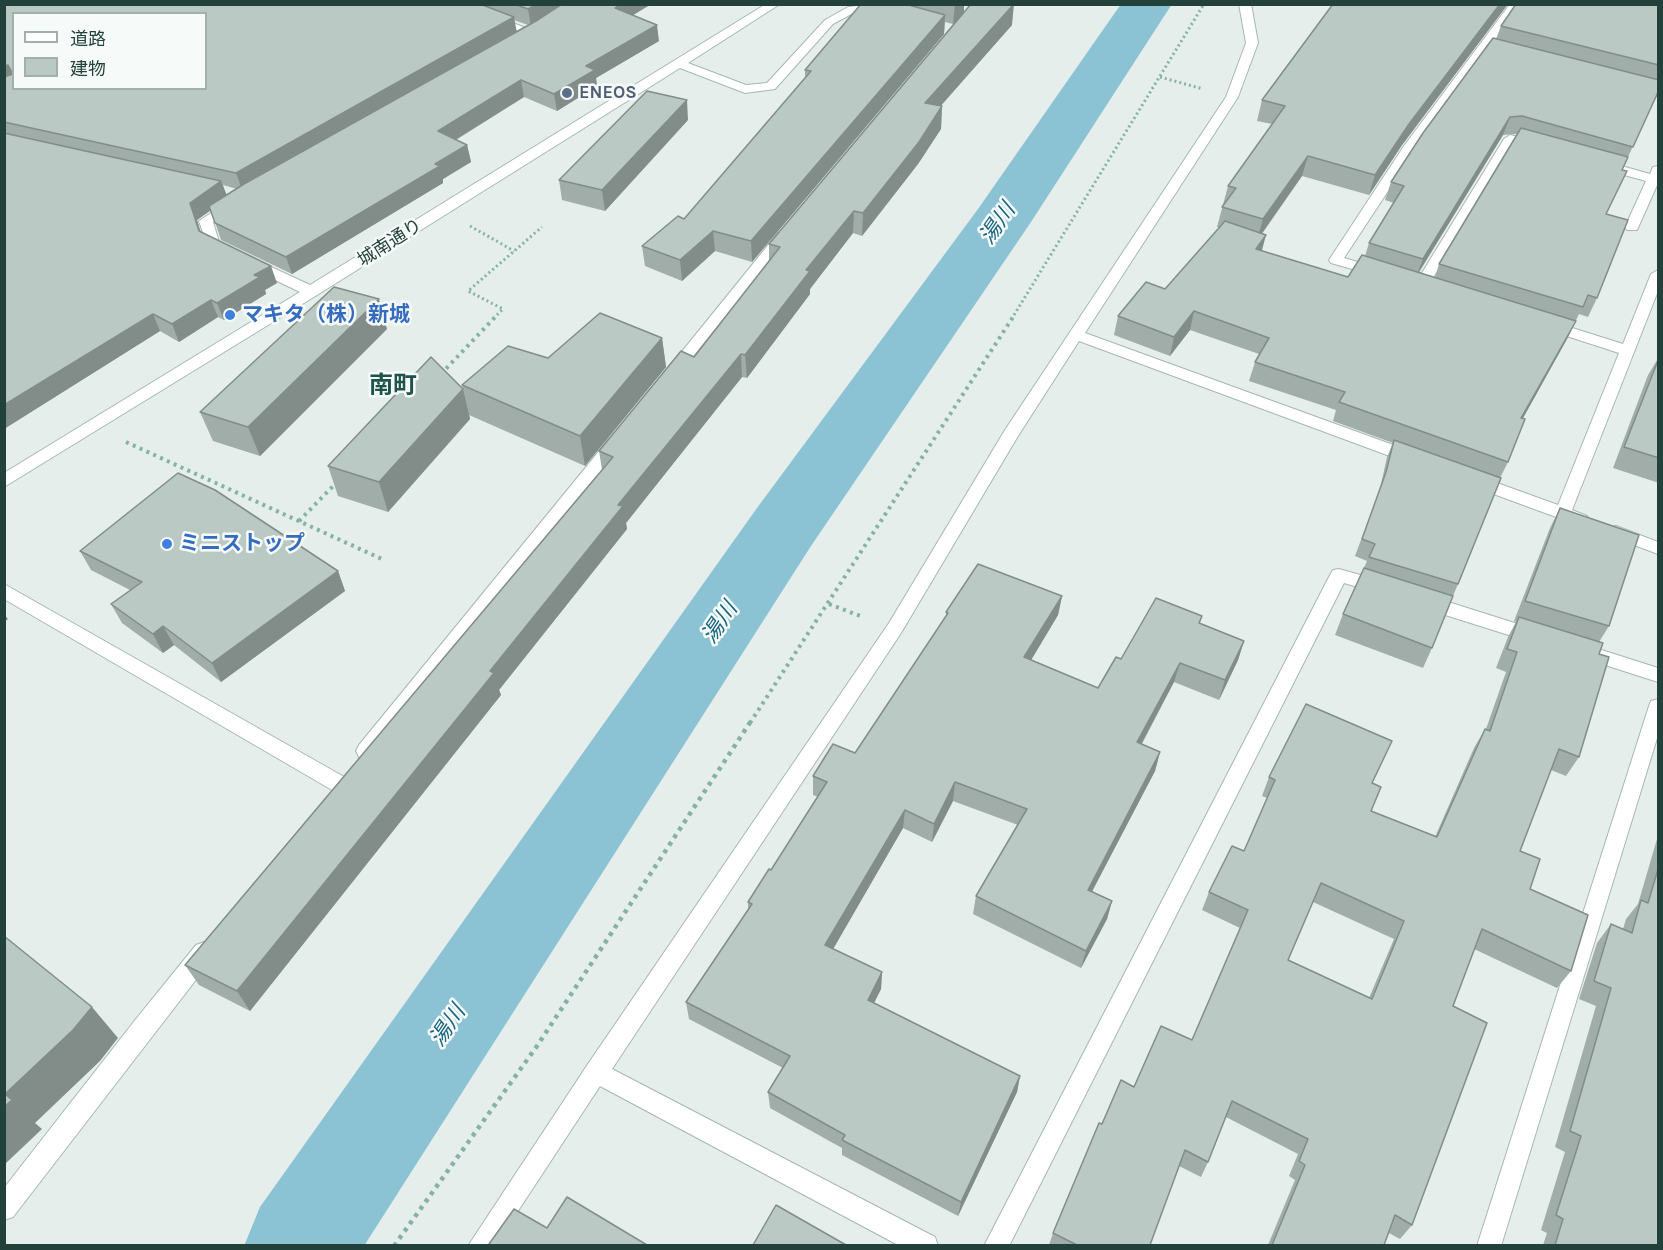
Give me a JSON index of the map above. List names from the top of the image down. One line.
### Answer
{"streets":{"street":["城南通り"]},"districts":["南町"],"water":["湯川"],"places":["ENEOS","マキタ（株）新城","ミニストップ"],"legend":["道路","建物"]}
